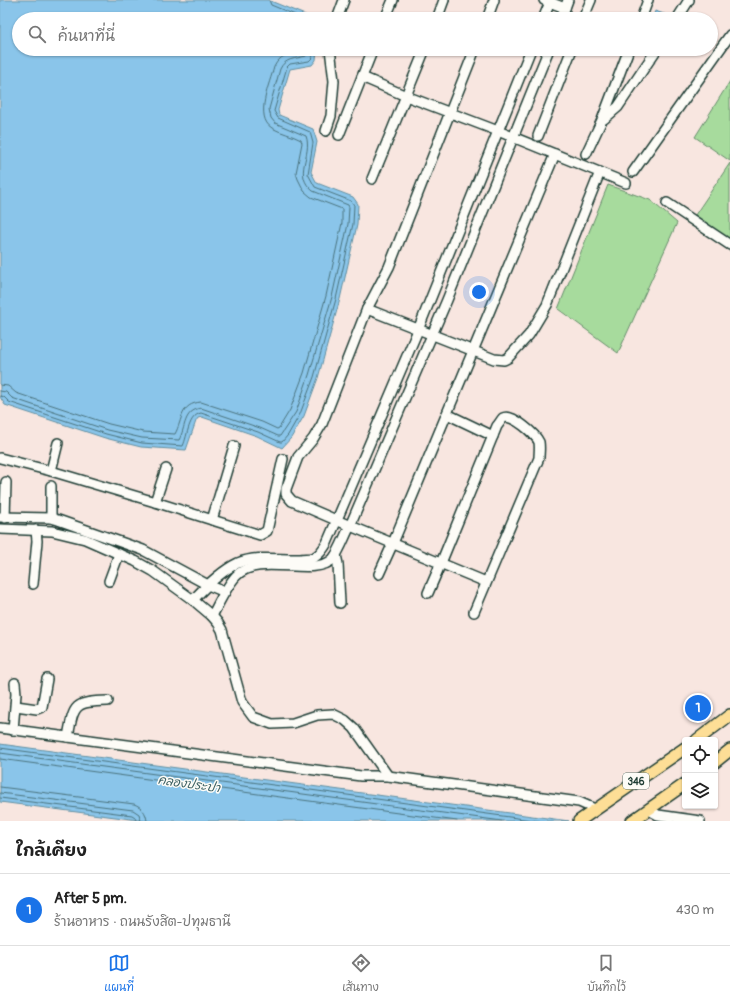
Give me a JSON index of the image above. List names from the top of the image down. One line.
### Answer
{"streets":{"main road":["346"]},"water":["คลองประปา"],"page":{"search":"ค้นหาที่นี่","pins":"1","heading":"ใกล้เคียง","list":[{"mark":"1","name":"After 5 pm.","note":"ร้านอาหาร · ถนนรังสิต-ปทุมธานี","value":"430 m"}],"nav":["แผนที่","เส้นทาง","บันทึกไว้"]}}
